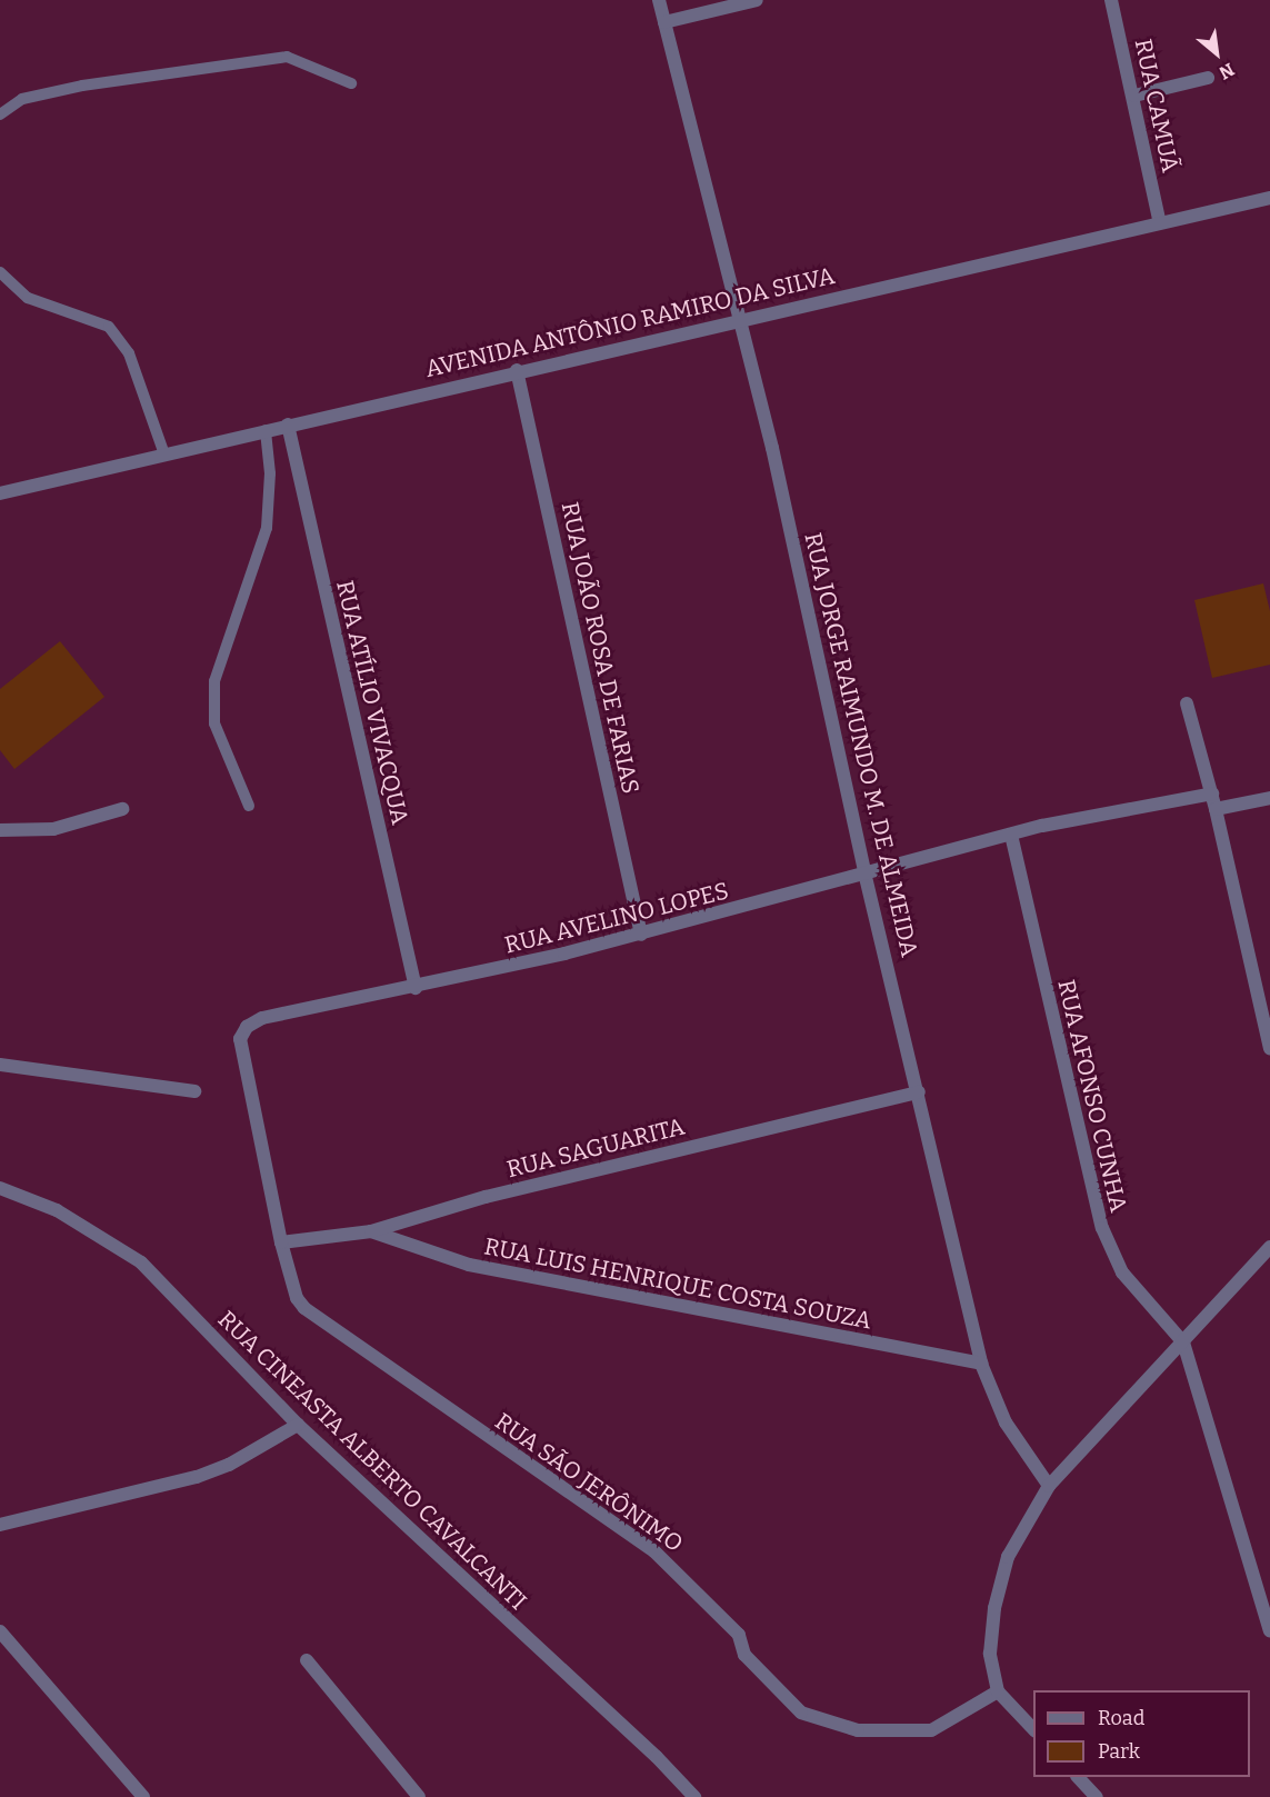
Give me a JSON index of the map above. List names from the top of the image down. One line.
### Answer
{"streets":{"street":["RUA CAMUÃ","AVENIDA ANTÔNIO RAMIRO DA SILVA","RUA JOÃO ROSA DE FARIAS","RUA ATÍLIO VIVACQUA","RUA JORGE RAIMUNDO M. DE ALMEIDA","RUA AVELINO LOPES","RUA AFONSO CUNHA","RUA SAGUARITA","RUA LUIS HENRIQUE COSTA SOUZA","RUA CINEASTA ALBERTO CAVALCANTI","RUA SÃO JERÔNIMO"]},"crossings":[["RUA CAMUÃ","AVENIDA ANTÔNIO RAMIRO DA SILVA"],["AVENIDA ANTÔNIO RAMIRO DA SILVA","RUA JOÃO ROSA DE FARIAS"],["AVENIDA ANTÔNIO RAMIRO DA SILVA","RUA ATÍLIO VIVACQUA"],["AVENIDA ANTÔNIO RAMIRO DA SILVA","RUA JORGE RAIMUNDO M. DE ALMEIDA"],["RUA JOÃO ROSA DE FARIAS","RUA AVELINO LOPES"],["RUA ATÍLIO VIVACQUA","RUA AVELINO LOPES"],["RUA JORGE RAIMUNDO M. DE ALMEIDA","RUA AVELINO LOPES"],["RUA JORGE RAIMUNDO M. DE ALMEIDA","RUA SAGUARITA"],["RUA JORGE RAIMUNDO M. DE ALMEIDA","RUA LUIS HENRIQUE COSTA SOUZA"],["RUA AVELINO LOPES","RUA AFONSO CUNHA"],["RUA AVELINO LOPES","RUA SAGUARITA"],["RUA AVELINO LOPES","RUA SÃO JERÔNIMO"],["RUA SAGUARITA","RUA LUIS HENRIQUE COSTA SOUZA"],["RUA SAGUARITA","RUA SÃO JERÔNIMO"]],"legend":["Road","Park"],"north":"bottom right"}
